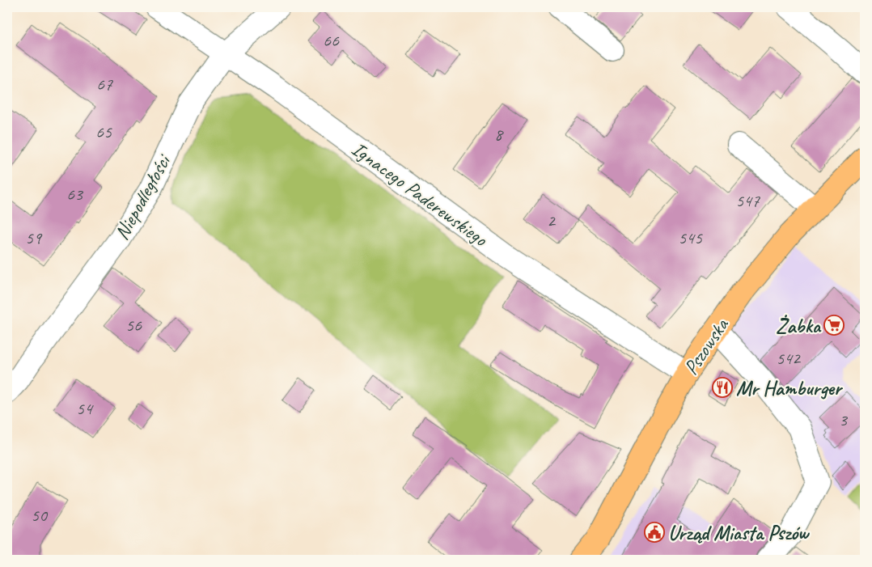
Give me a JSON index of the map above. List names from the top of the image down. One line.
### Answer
{"streets":{"main road":["Pszowska"],"street":["Ignacego Paderewskiego","Niepodległości"]},"crossings":[["Ignacego Paderewskiego","Niepodległości"],["Ignacego Paderewskiego","Pszowska"]],"places":{"supermarket":["Żabka"],"restaurant":["Mr Hamburger"],"public building":["Urząd Miasta Pszów"]},"house_numbers":["66","67","65","8","63","547","2","59","545","56","542","54","3","50"]}
